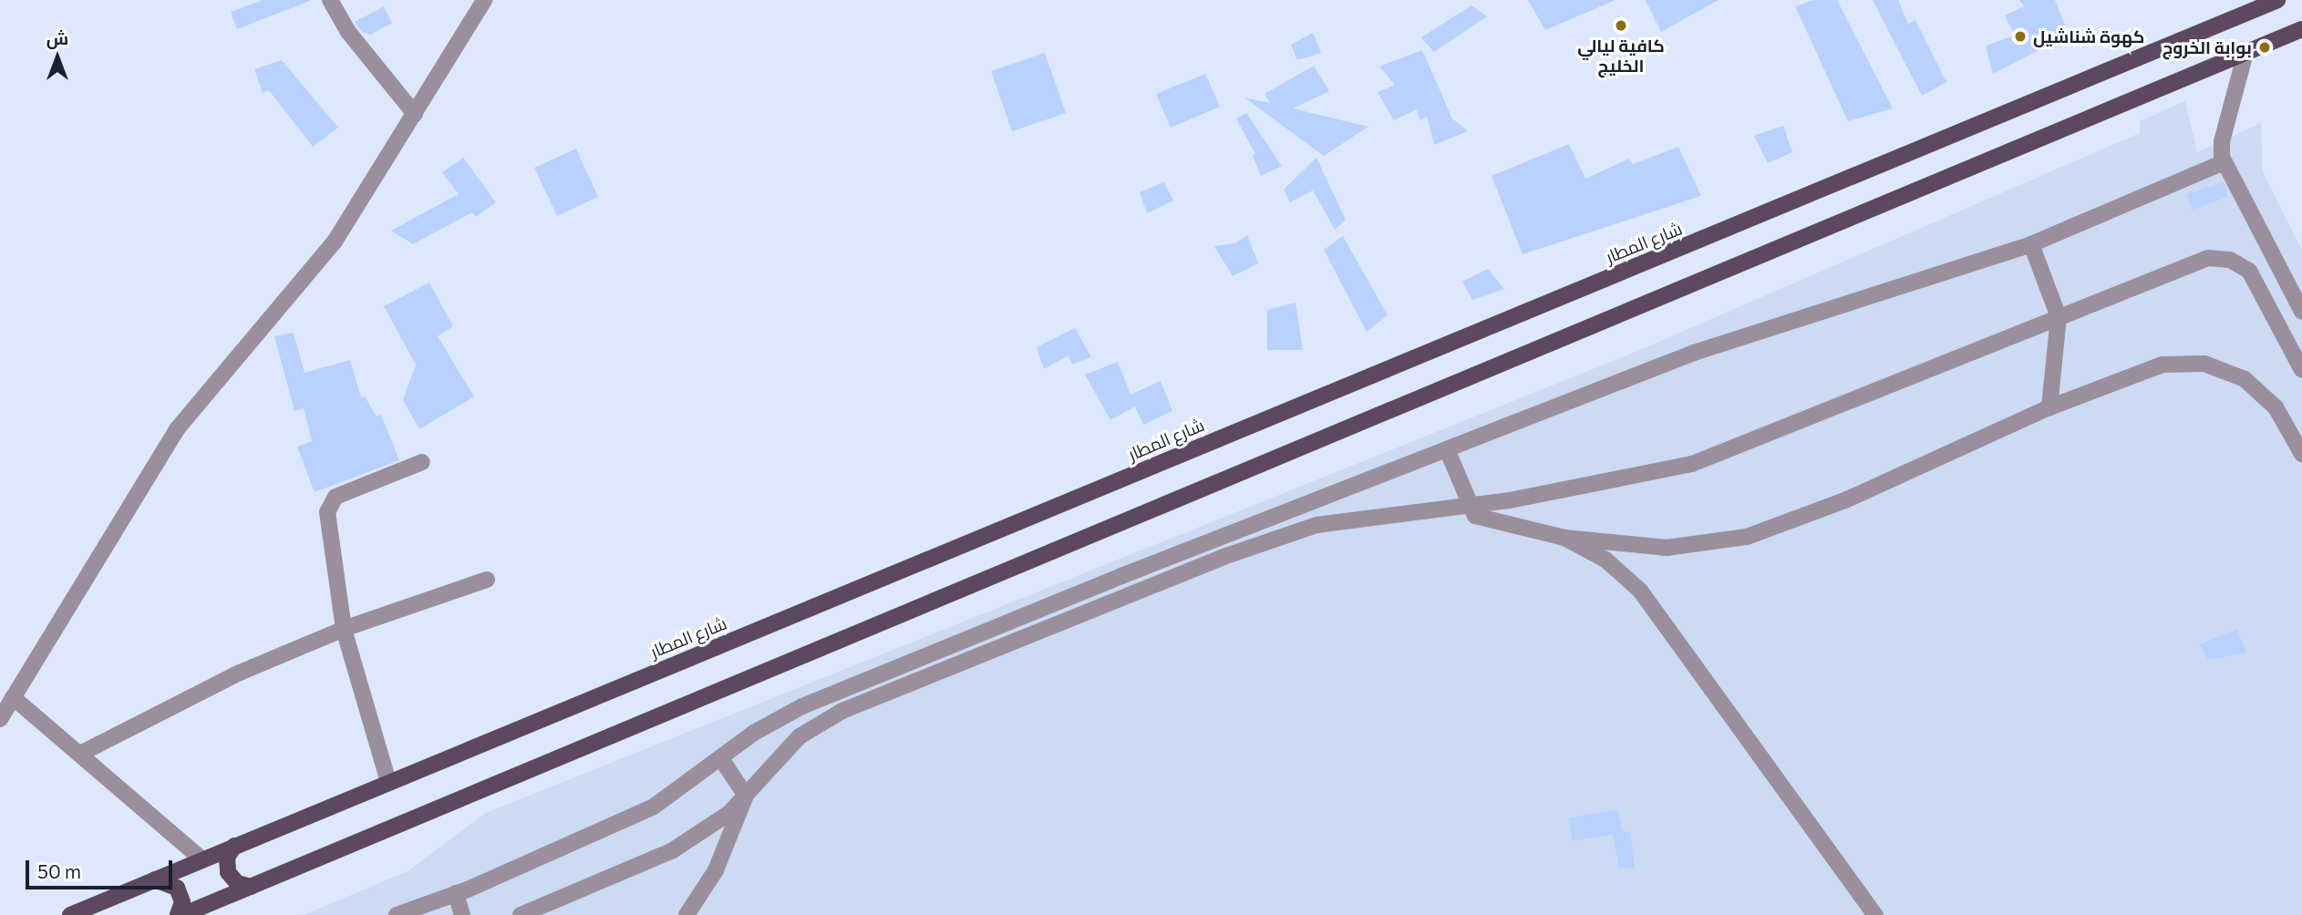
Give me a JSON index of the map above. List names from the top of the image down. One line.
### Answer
{"streets":{"main road":["شارع المطار"]},"places":["كافية ليالي الخليج","كهوة شناشيل","بوابة الخروج"],"scale_bar":"50 m","north":"top"}
